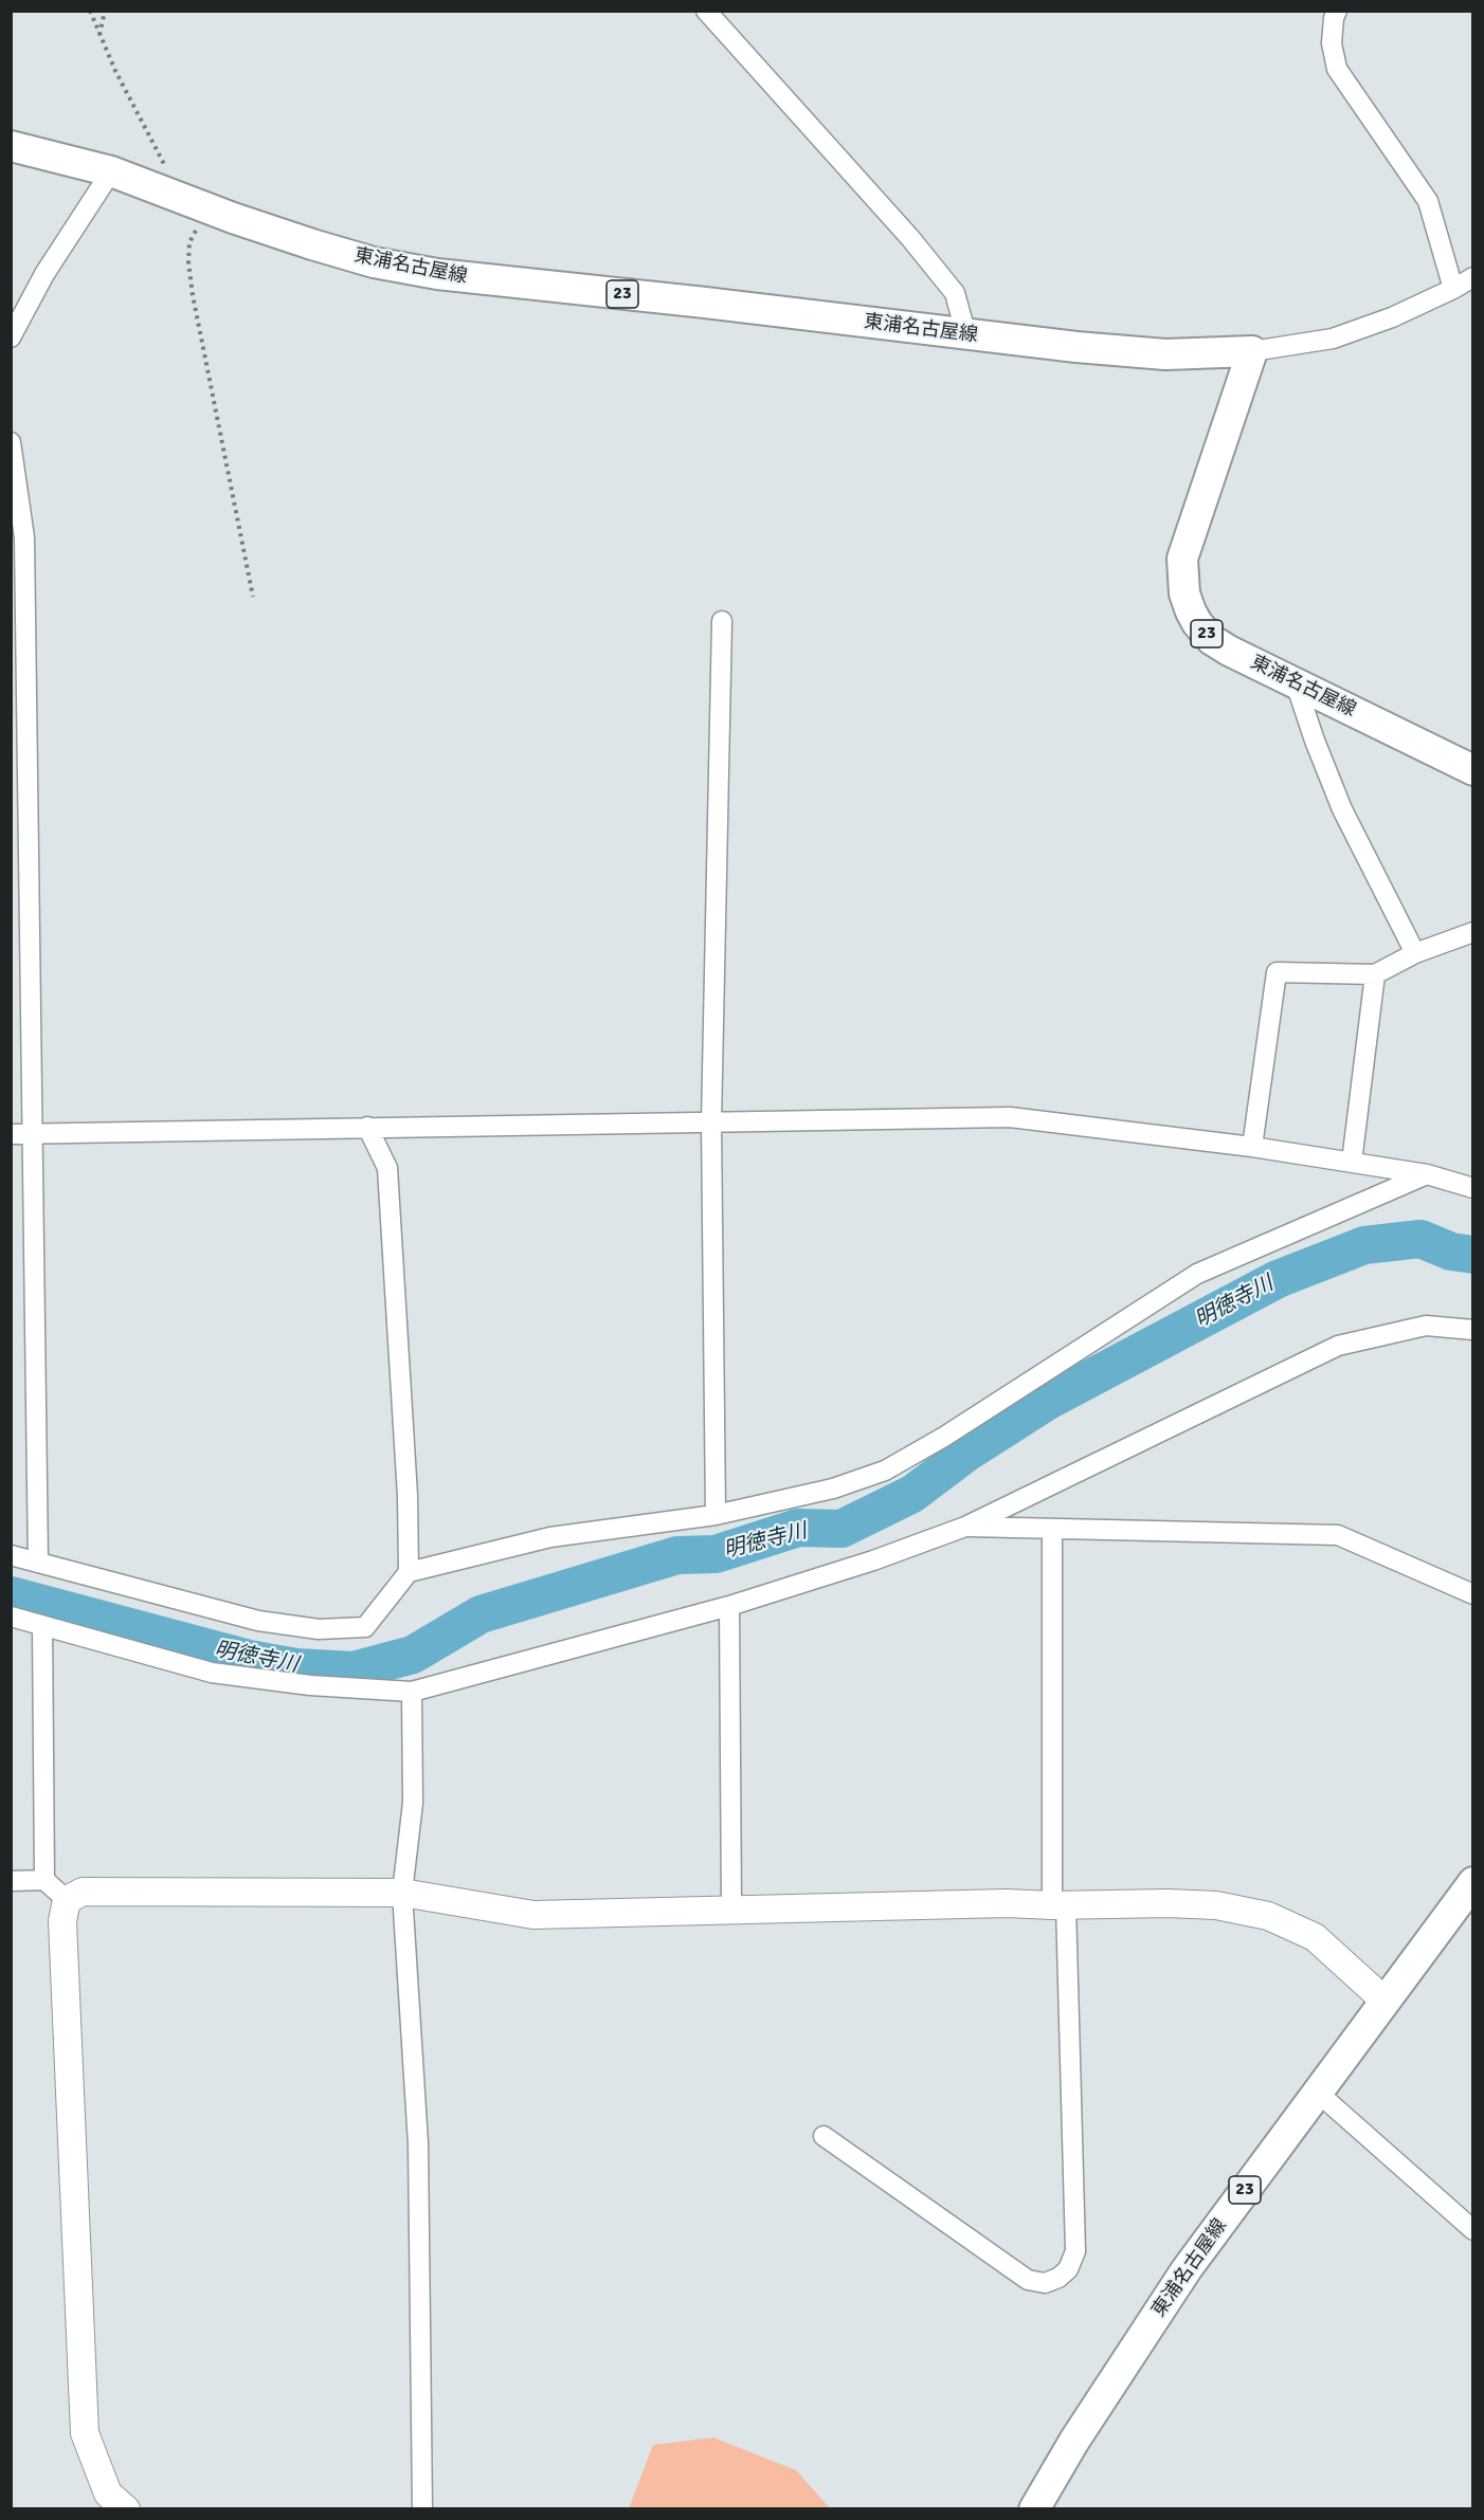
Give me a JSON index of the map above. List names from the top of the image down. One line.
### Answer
{"streets":{"main road":["東浦名古屋線","23"]},"water":["明徳寺川"]}
